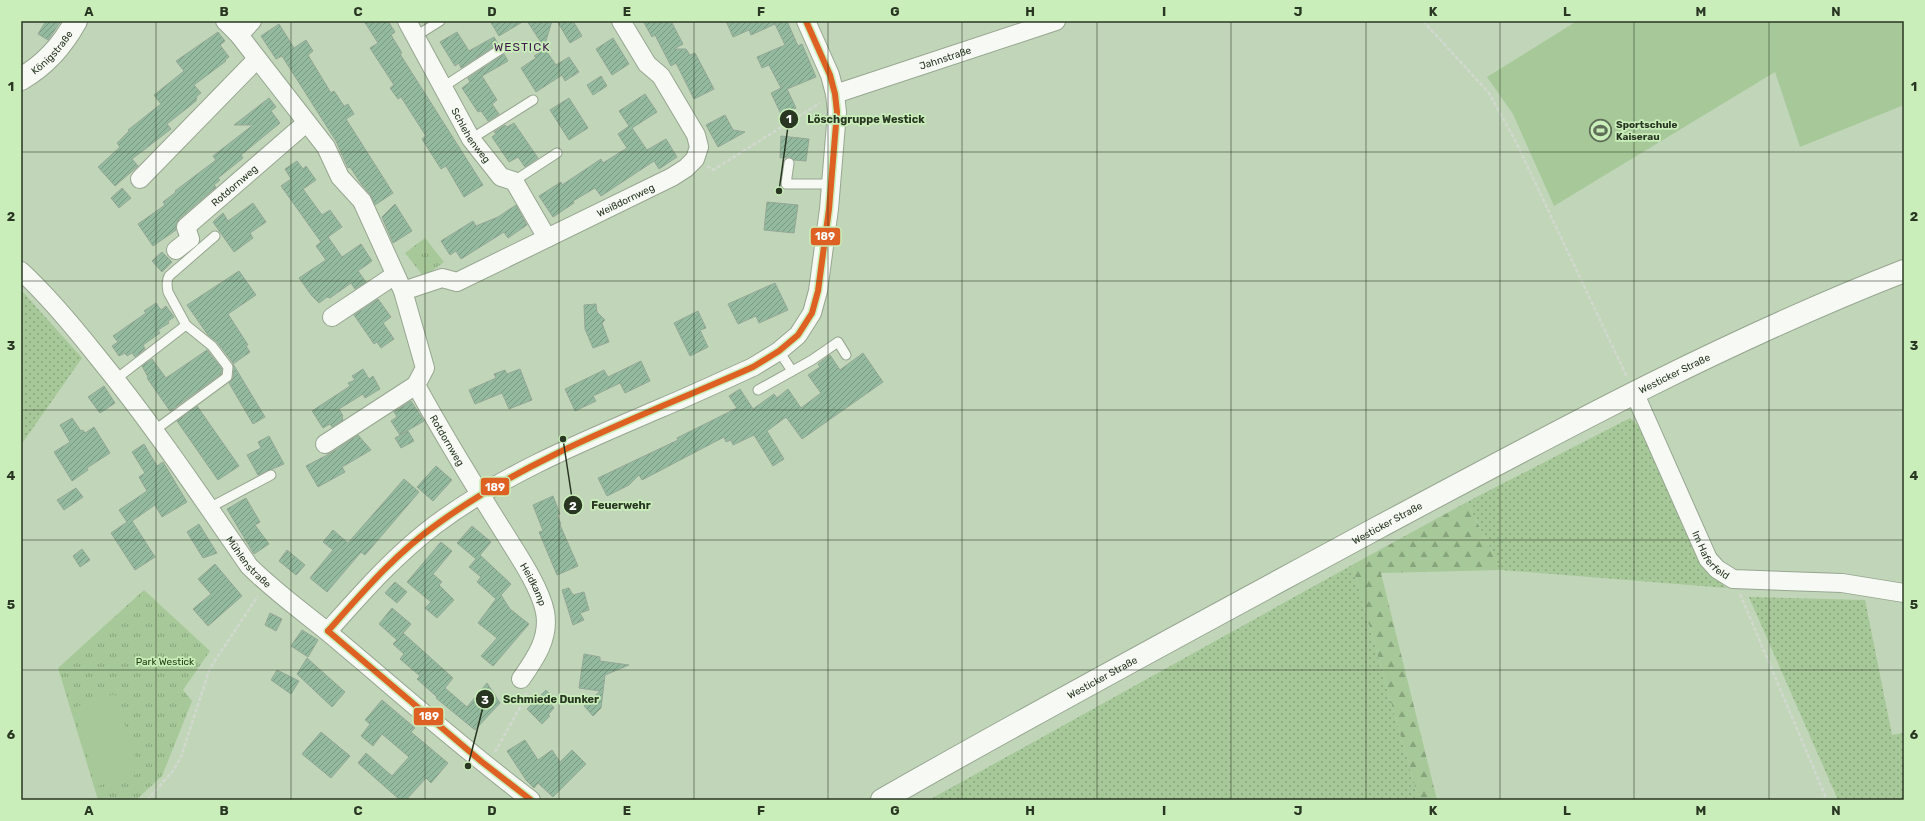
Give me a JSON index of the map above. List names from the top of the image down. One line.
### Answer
{"streets":{"street":["Königstraße","Jahnstraße","Schlehenweg","Rotdornweg","Weißdornweg","Westicker Straße","Im Haferfeld","Mühlenstraße","Heidkamp"]},"crossings":[["Rotdornweg","Heidkamp"],["Westicker Straße","Im Haferfeld"]],"districts":["WESTICK"],"parks":["Park Westick"],"places":{"sports":["Sportschule Kaiserau"],"other":["Löschgruppe Westick","Feuerwehr","Schmiede Dunker"]},"lines":["transit line 189"],"grid":{"columns":["A","B","C","D","E","F","G","H","I","J","K","L","M","N"],"rows":["1","2","3","4","5","6"]}}
